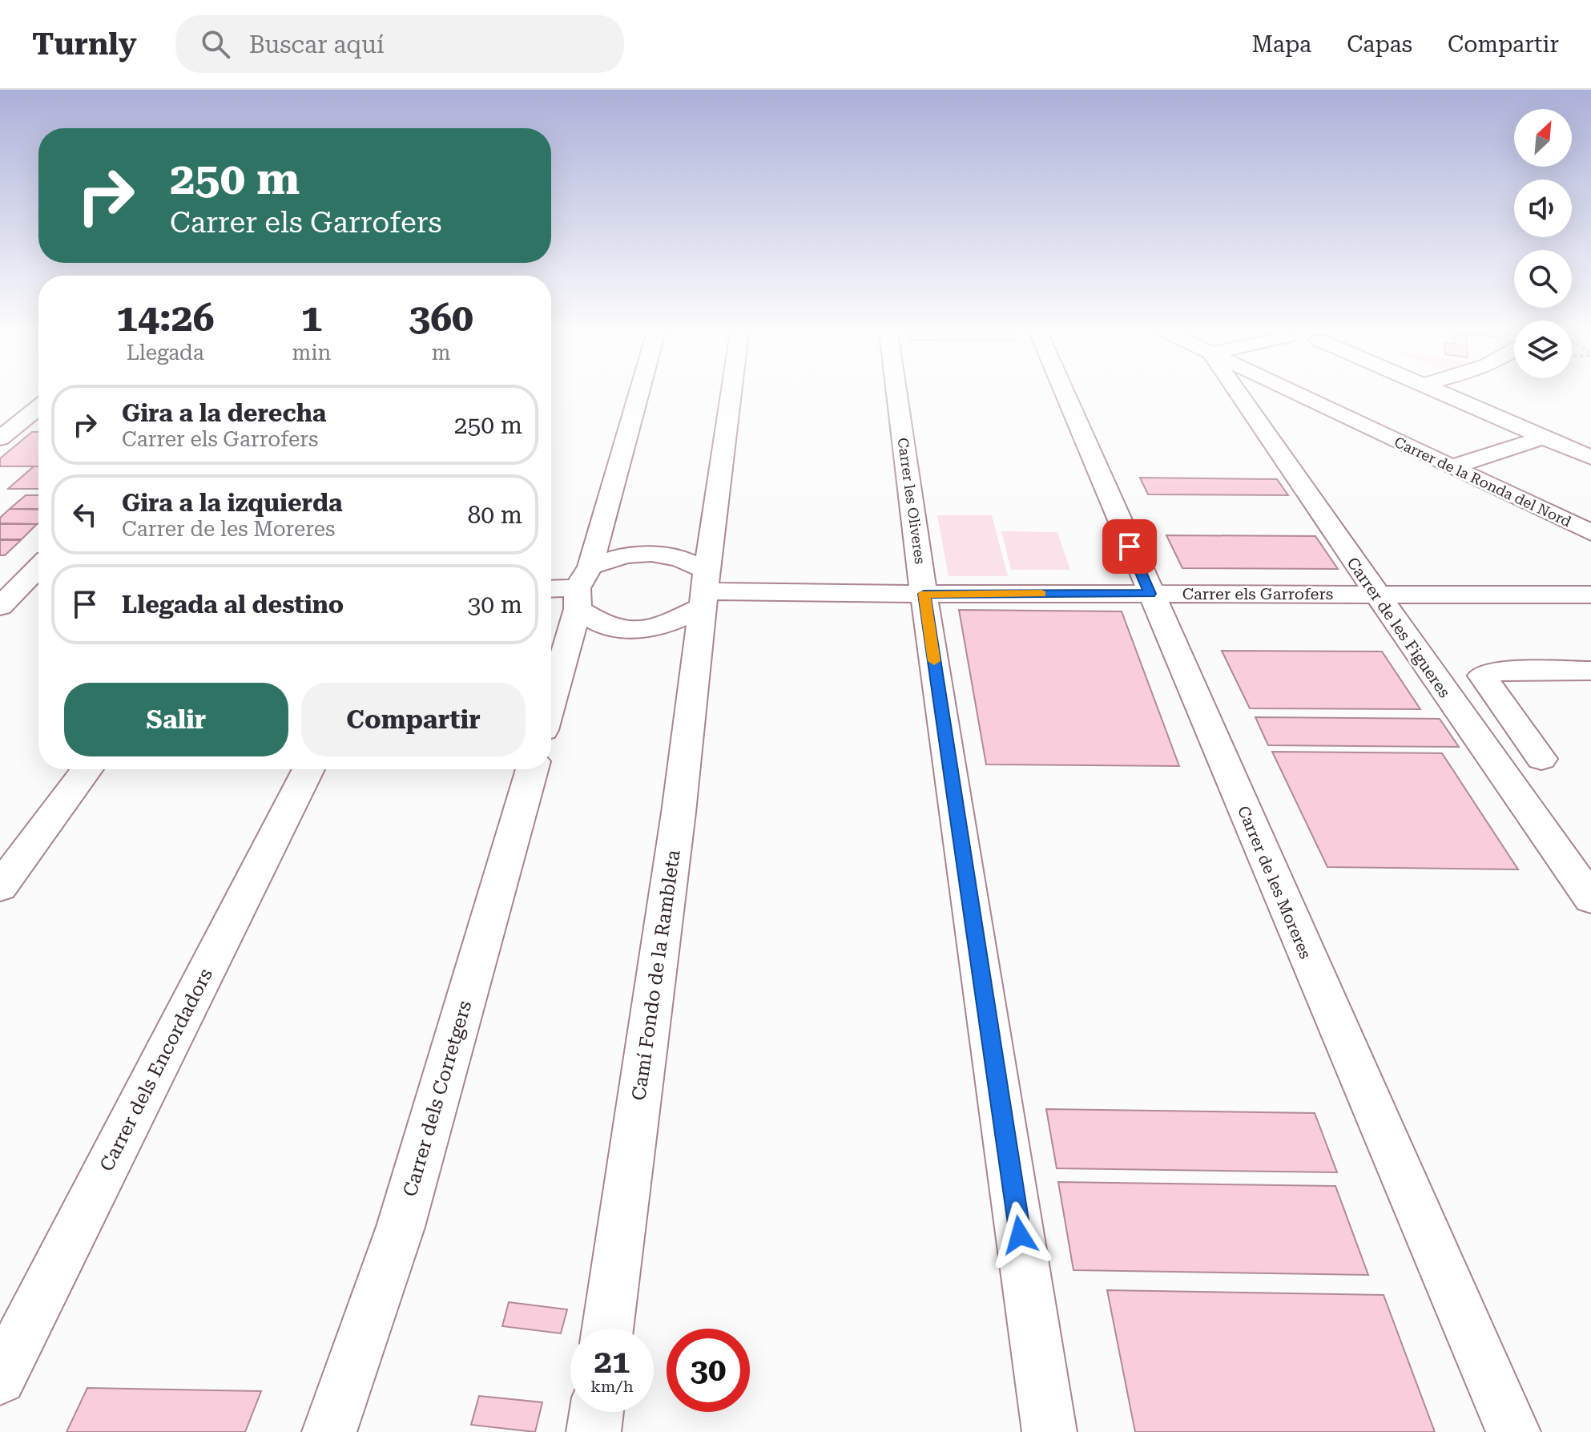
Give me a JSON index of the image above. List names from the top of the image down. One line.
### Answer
{"streets":{"street":["Carrer de la Ronda del Nord","Carrer les Oliveres","Carrer els Garrofers","Carrer de les Figueres","Carrer de les Moreres","Camí Fondo de la Rambleta","Carrer dels Encordadors","Carrer dels Corretgers"]},"crossings":[["Carrer les Oliveres","Carrer els Garrofers"],["Carrer els Garrofers","Carrer de les Figueres"],["Carrer els Garrofers","Carrer de les Moreres"],["Carrer els Garrofers","Camí Fondo de la Rambleta"]],"north":"top right","page":{"header":"Turnly","search":"Buscar aquí","nav":["Mapa","Capas","Compartir"],"turn":["250 m","Carrer els Garrofers"],"eta":["14:26","Llegada","1","min","360","m"],"list":[{"name":"Gira a la derecha","note":"Carrer els Garrofers","value":"250 m"},{"name":"Gira a la izquierda","note":"Carrer de les Moreres","value":"80 m"},{"name":"Llegada al destino","value":"30 m"}],"buttons":["Salir","Compartir"],"speed":"21 km/h","limit":"30"}}
